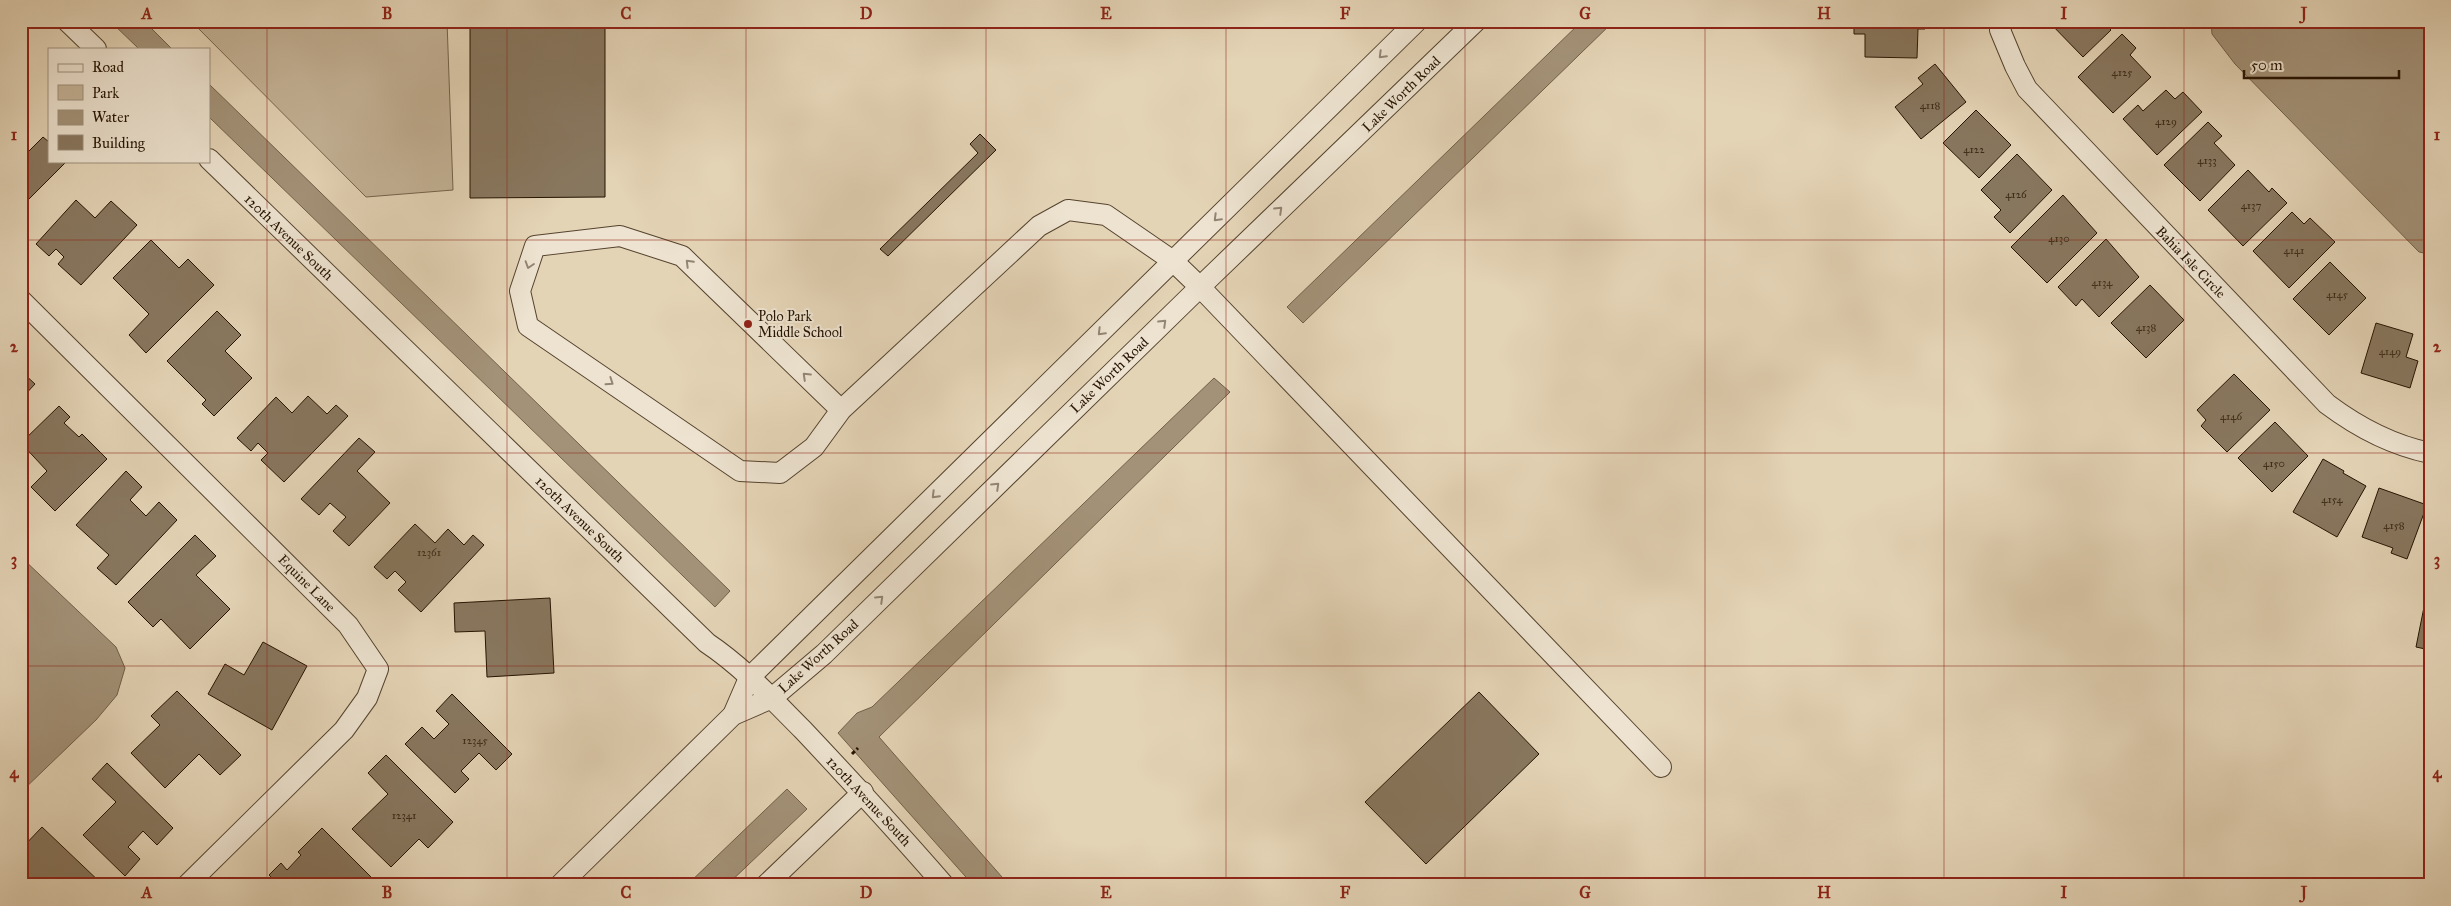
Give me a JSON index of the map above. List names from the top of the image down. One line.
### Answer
{"streets":{"street":["Lake Worth Road","120th Avenue South","Bahia Isle Circle","Equine Lane"]},"crossings":[["Lake Worth Road","120th Avenue South"]],"places":["Polo Park Middle School"],"house_numbers":["4125","4118","4129","4122","4133","4126","4137","4130","4141","4134","4145","4138","4149","4146","4150","4154","4158","12361","12345","12341"],"legend":["Road","Park","Water","Building"],"scale_bar":"50 m","grid":{"columns":["A","B","C","D","E","F","G","H","I","J"],"rows":["1","2","3","4"]}}
